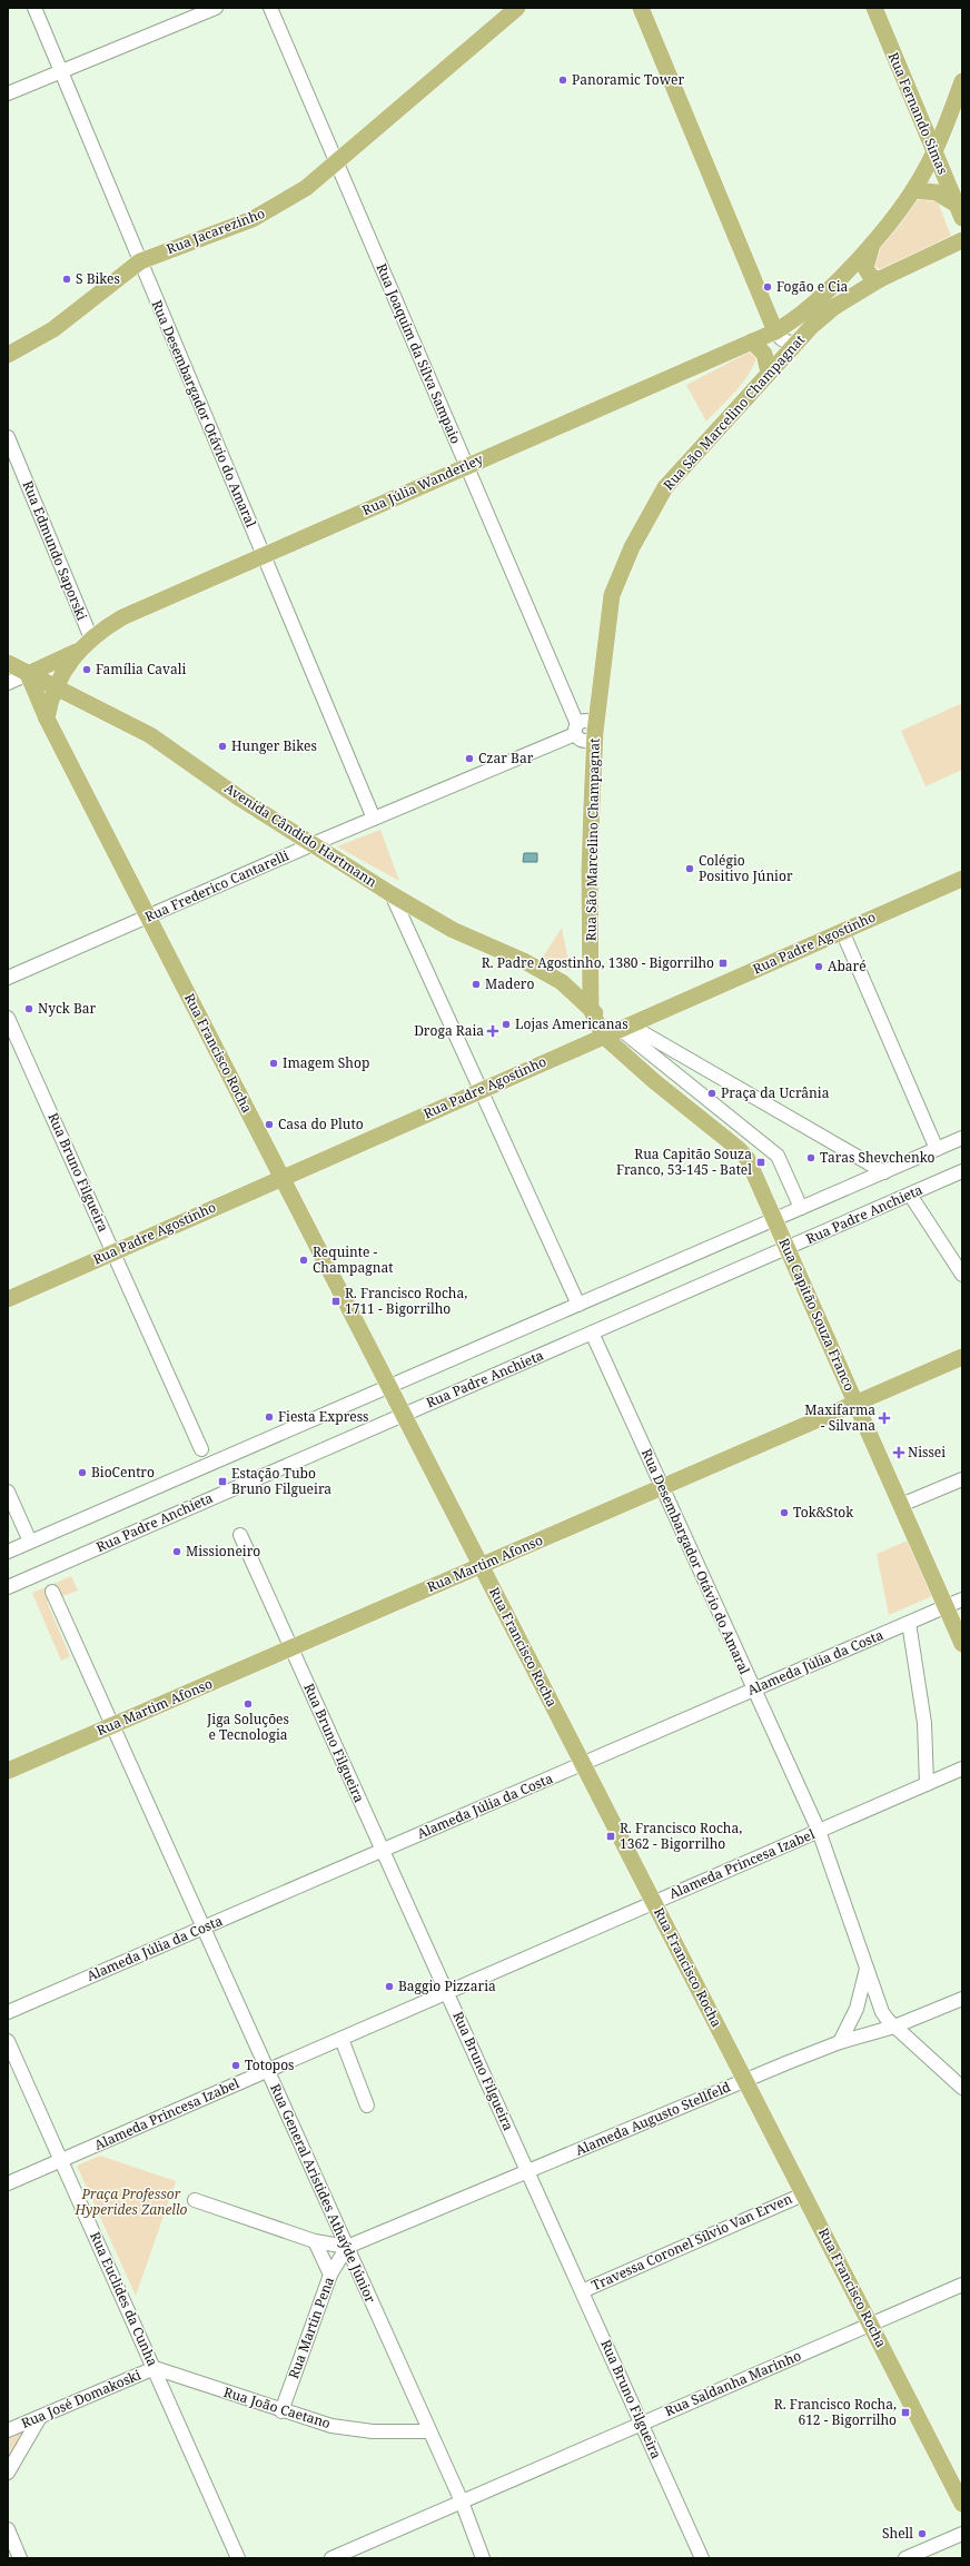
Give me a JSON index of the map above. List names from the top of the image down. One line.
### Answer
{"streets":{"main road":["Rua Fernando Simas","Rua Jacarezinho","Rua São Marcelino Champagnat","Rua Júlia Wanderley","Avenida Cândido Hartmann","Rua Padre Agostinho","Rua Francisco Rocha","Rua Capitão Souza Franco","Rua Martim Afonso"],"street":["Rua Joaquim da Silva Sampaio","Rua Desembargador Otávio do Amaral","Rua Edmundo Saporski","Rua Frederico Cantarelli","Rua Bruno Filgueira","Rua Padre Anchieta","Alameda Júlia da Costa","Alameda Princesa Izabel","Alameda Augusto Stellfeld","Rua General Aristides Athaýde Júnior","Travessa Coronel Sílvio Van Erven","Rua Euclides da Cunha","Rua Martin Pena","Rua Saldanha Marinho","Rua José Domakoski","Rua João Caetano"]},"crossings":[["Rua Fernando Simas","Rua São Marcelino Champagnat"],["Rua Jacarezinho","Rua Joaquim da Silva Sampaio"],["Rua Jacarezinho","Rua Desembargador Otávio do Amaral"],["Rua Joaquim da Silva Sampaio","Rua Júlia Wanderley"],["Rua Joaquim da Silva Sampaio","Rua Frederico Cantarelli"],["Rua São Marcelino Champagnat","Rua Júlia Wanderley"],["Rua São Marcelino Champagnat","Avenida Cândido Hartmann"],["Rua São Marcelino Champagnat","Rua Padre Agostinho"],["Rua São Marcelino Champagnat","Rua Capitão Souza Franco"],["Rua Desembargador Otávio do Amaral","Rua Júlia Wanderley"],["Rua Desembargador Otávio do Amaral","Rua Frederico Cantarelli"],["Rua Desembargador Otávio do Amaral","Rua Padre Anchieta"],["Rua Desembargador Otávio do Amaral","Rua Martim Afonso"],["Rua Desembargador Otávio do Amaral","Alameda Júlia da Costa"],["Rua Desembargador Otávio do Amaral","Alameda Princesa Izabel"],["Rua Desembargador Otávio do Amaral","Alameda Augusto Stellfeld"],["Rua Júlia Wanderley","Rua Edmundo Saporski"],["Rua Júlia Wanderley","Avenida Cândido Hartmann"],["Rua Júlia Wanderley","Rua Francisco Rocha"],["Avenida Cândido Hartmann","Rua Frederico Cantarelli"],["Avenida Cândido Hartmann","Rua Francisco Rocha"],["Rua Frederico Cantarelli","Rua Francisco Rocha"],["Rua Padre Agostinho","Rua Francisco Rocha"],["Rua Padre Agostinho","Rua Bruno Filgueira"],["Rua Padre Agostinho","Rua Capitão Souza Franco"],["Rua Francisco Rocha","Rua Padre Anchieta"],["Rua Francisco Rocha","Rua Martim Afonso"],["Rua Francisco Rocha","Alameda Júlia da Costa"],["Rua Francisco Rocha","Alameda Princesa Izabel"],["Rua Francisco Rocha","Alameda Augusto Stellfeld"],["Rua Francisco Rocha","Travessa Coronel Sílvio Van Erven"],["Rua Francisco Rocha","Rua Saldanha Marinho"],["Rua Bruno Filgueira","Rua Martim Afonso"],["Rua Bruno Filgueira","Alameda Júlia da Costa"],["Rua Bruno Filgueira","Alameda Princesa Izabel"],["Rua Bruno Filgueira","Alameda Augusto Stellfeld"],["Rua Bruno Filgueira","Travessa Coronel Sílvio Van Erven"],["Rua Bruno Filgueira","Rua Saldanha Marinho"],["Rua Padre Anchieta","Rua Capitão Souza Franco"],["Rua Capitão Souza Franco","Rua Martim Afonso"],["Rua Capitão Souza Franco","Alameda Júlia da Costa"],["Rua Martim Afonso","Rua General Aristides Athaýde Júnior"],["Alameda Júlia da Costa","Rua General Aristides Athaýde Júnior"],["Alameda Princesa Izabel","Rua General Aristides Athaýde Júnior"],["Alameda Princesa Izabel","Rua Euclides da Cunha"],["Alameda Augusto Stellfeld","Rua General Aristides Athaýde Júnior"],["Alameda Augusto Stellfeld","Rua Martin Pena"],["Rua General Aristides Athaýde Júnior","Rua Martin Pena"],["Rua General Aristides Athaýde Júnior","Rua Saldanha Marinho"],["Rua General Aristides Athaýde Júnior","Rua João Caetano"],["Rua Euclides da Cunha","Rua José Domakoski"],["Rua Euclides da Cunha","Rua João Caetano"],["Rua Martin Pena","Rua João Caetano"],["Rua José Domakoski","Rua João Caetano"]],"parks":["Praça Professor Hyperides Zanello"],"places":{"other":["Panoramic Tower","S Bikes","Fogão e Cia","Família Cavali","Hunger Bikes","Czar Bar","Colégio Positivo Júnior","Abaré","Madero","Nyck Bar","Lojas Americanas","Imagem Shop","Praça da Ucrânia","Casa do Pluto","Taras Shevchenko","Requinte - Champagnat","Fiesta Express","BioCentro","Tok&Stok","Missioneiro","Jiga Soluções e Tecnologia","Baggio Pizzaria","Totopos","Shell"],"transit":["R. Padre Agostinho, 1380 - Bigorrilho","Rua Capitão Souza Franco, 53-145 - Batel","R. Francisco Rocha, 1711 - Bigorrilho","Estação Tubo Bruno Filgueira","R. Francisco Rocha, 1362 - Bigorrilho","R. Francisco Rocha, 612 - Bigorrilho"],"health":["Droga Raia","Maxifarma - Silvana","Nissei"]}}
